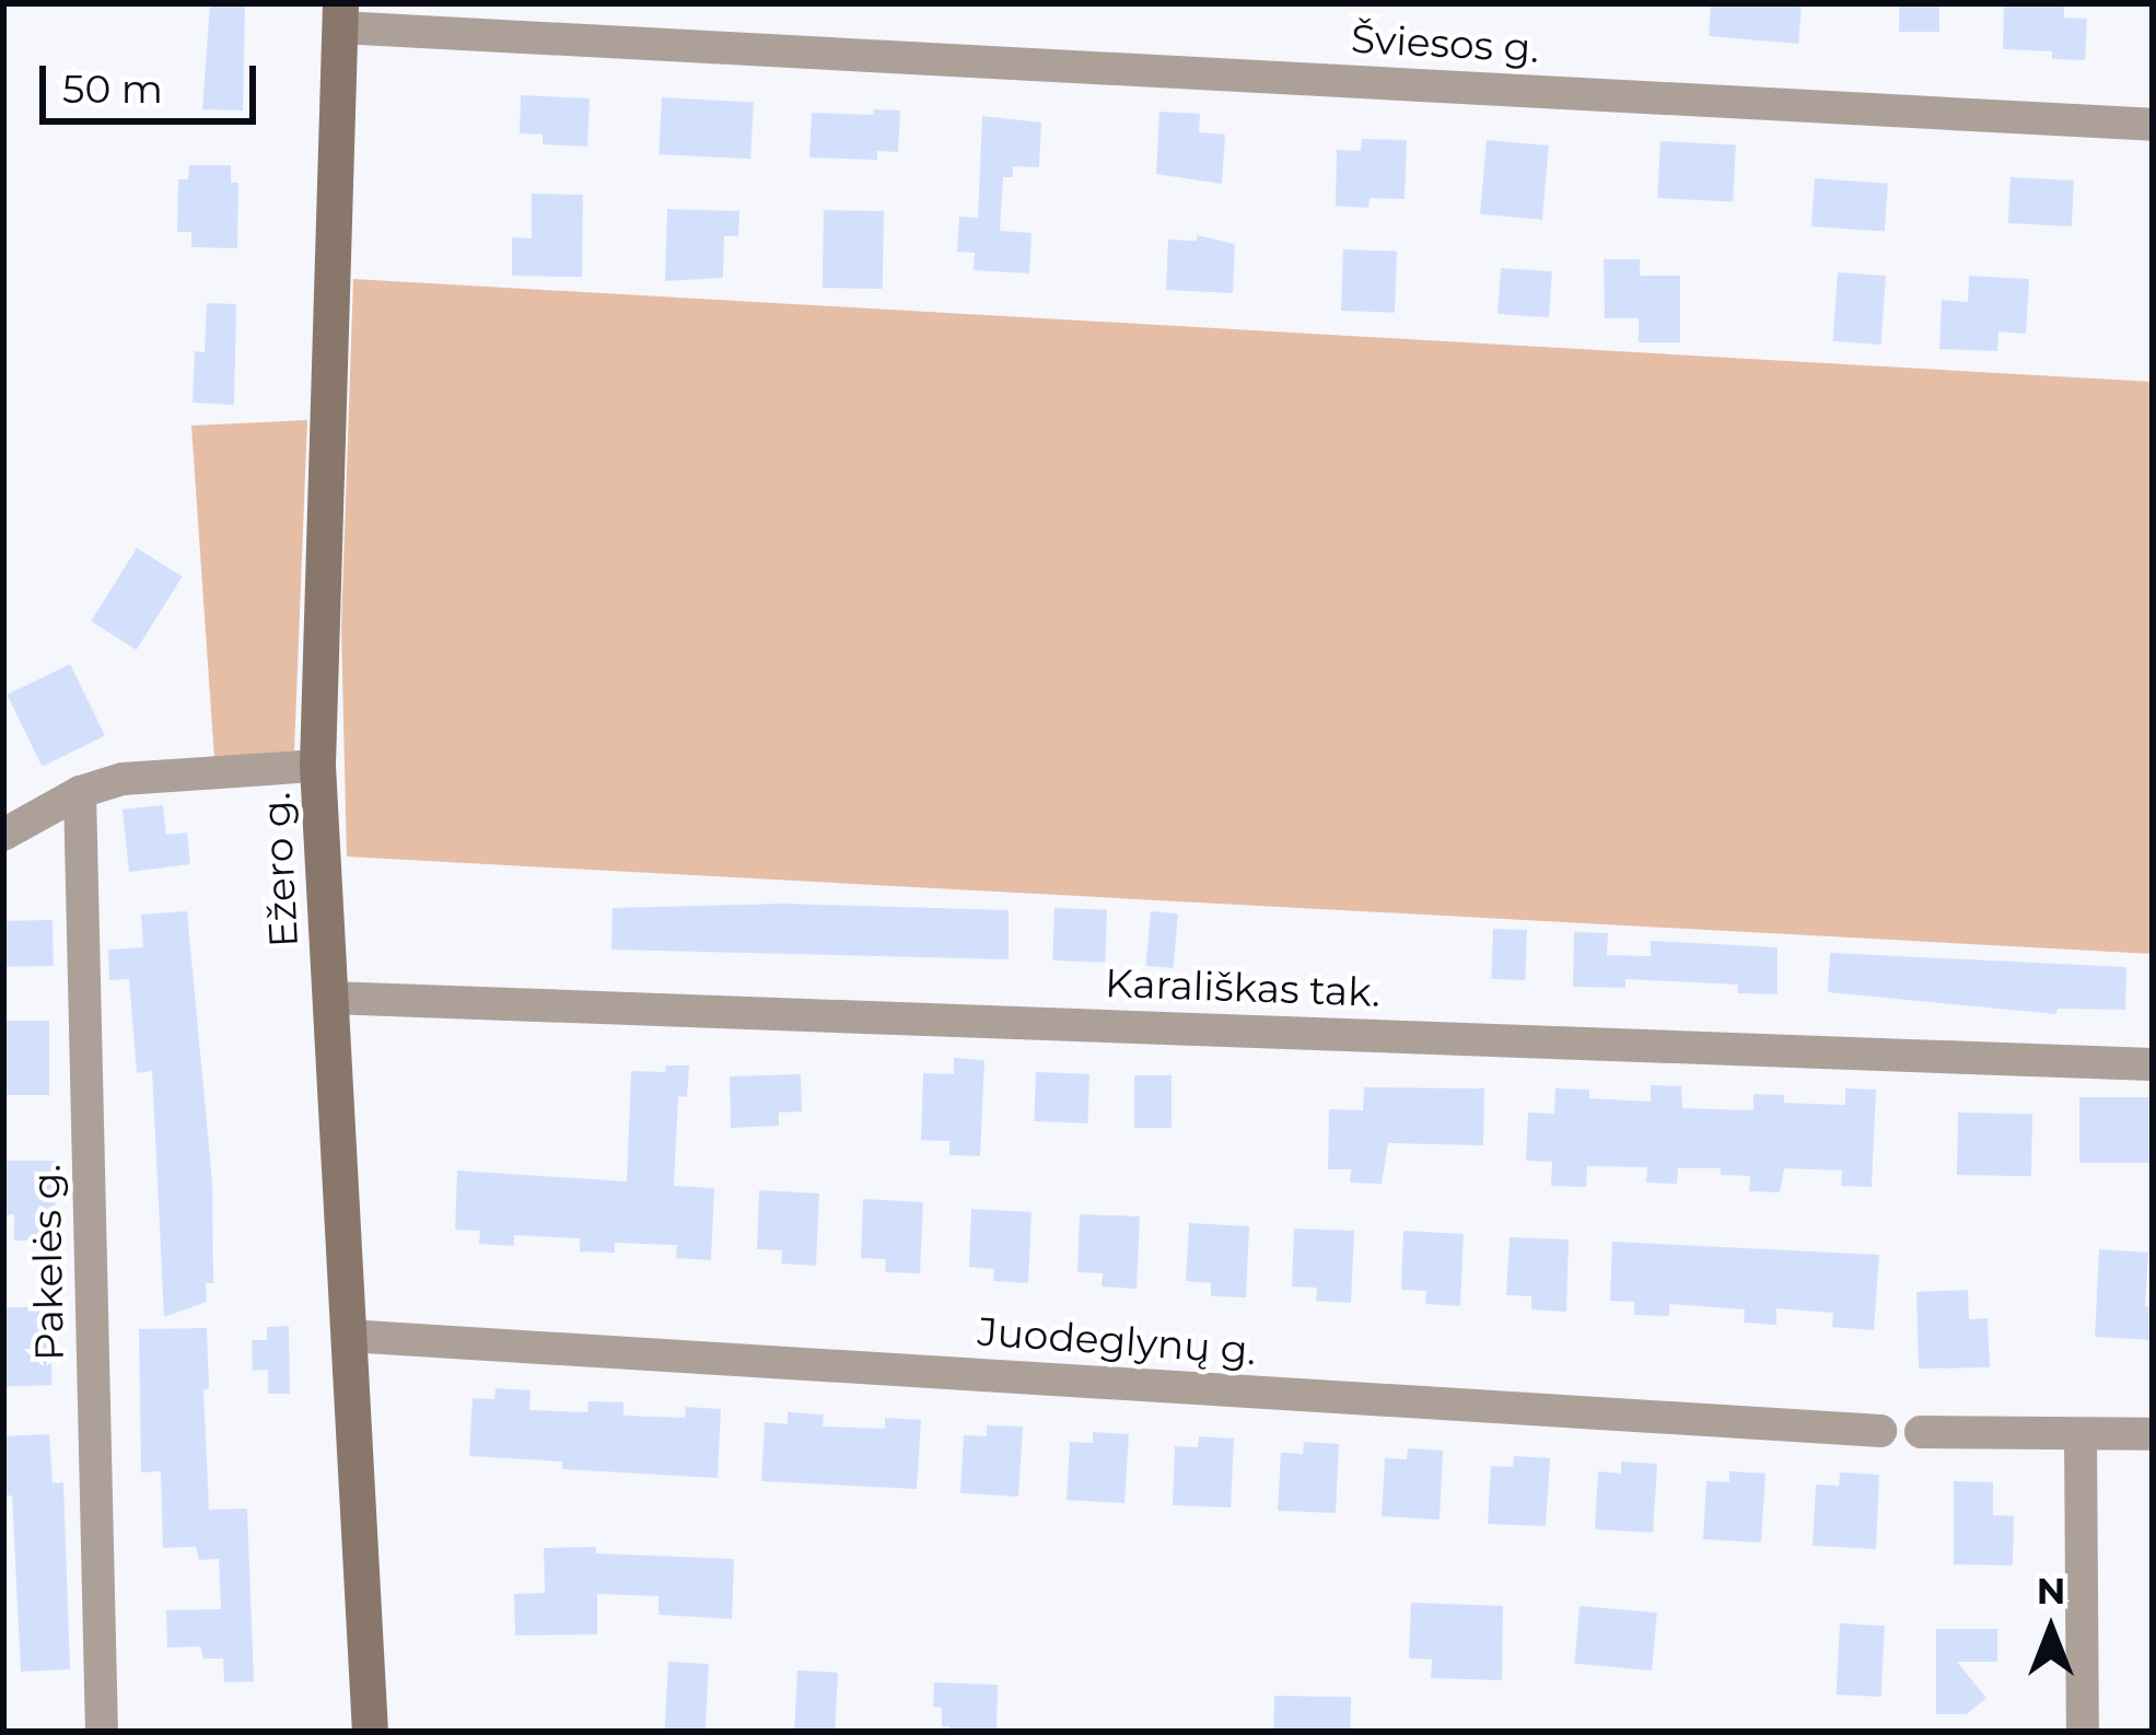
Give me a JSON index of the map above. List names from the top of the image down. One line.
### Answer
{"streets":{"main road":["Ežero g."],"street":["Šviesos g.","Karališkas tak.","Pakelės g.","Juodeglynų g."]},"crossings":[["Šviesos g.","Ežero g."],["Ežero g.","Karališkas tak."],["Ežero g.","Juodeglynų g."]],"scale_bar":"50 m","north":"top"}
